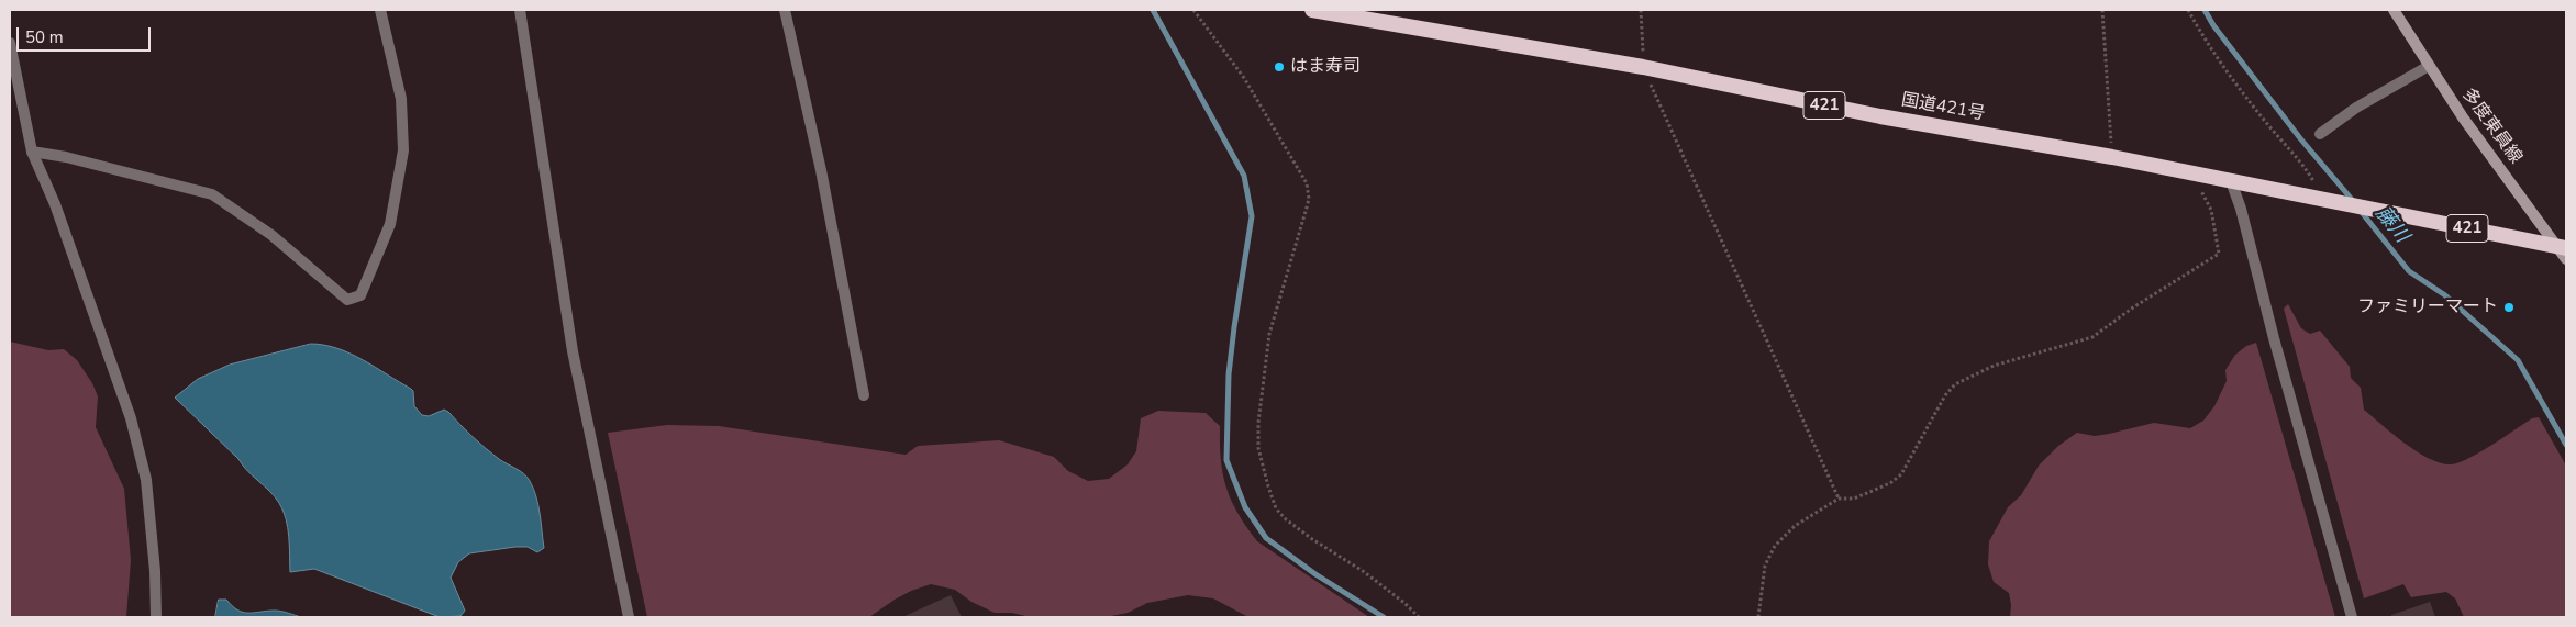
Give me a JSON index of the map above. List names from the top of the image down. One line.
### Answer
{"streets":{"highway":["421","国道421号"],"main road":["多度東員線"]},"crossings":[["国道421号","多度東員線"]],"water":["藤川"],"places":["はま寿司","ファミリーマート"],"scale_bar":"50 m"}
